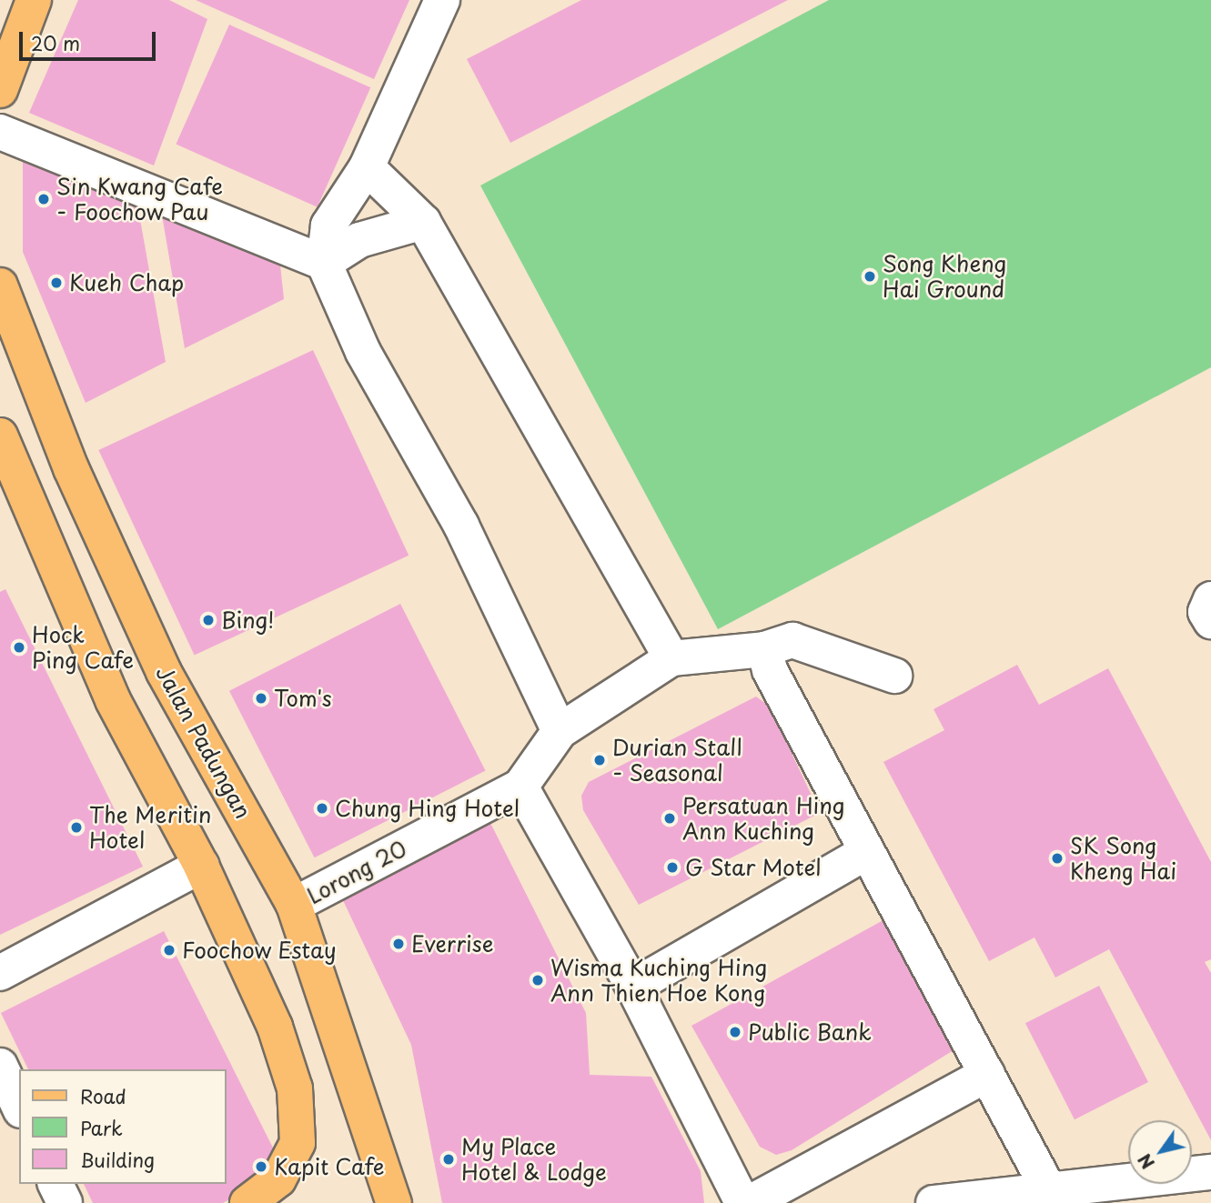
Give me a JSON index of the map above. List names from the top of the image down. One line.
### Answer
{"streets":{"main road":["Jalan Padungan"],"lane":["Lorong 20"]},"crossings":[["Jalan Padungan","Lorong 20"]],"places":["Sin Kwang Cafe - Foochow Pau","Song Kheng Hai Ground","Kueh Chap","Bing!","Hock Ping Cafe","Tom's","Durian Stall - Seasonal","Chung Hing Hotel","Persatuan Hing Ann Kuching","The Meritin Hotel","SK Song Kheng Hai","G Star Motel","Everrise","Foochow Estay","Wisma Kuching Hing Ann Thien Hoe Kong","Public Bank","My Place Hotel & Lodge","Kapit Cafe"],"legend":["Road","Park","Building"],"scale_bar":"20 m","north":"bottom left"}
